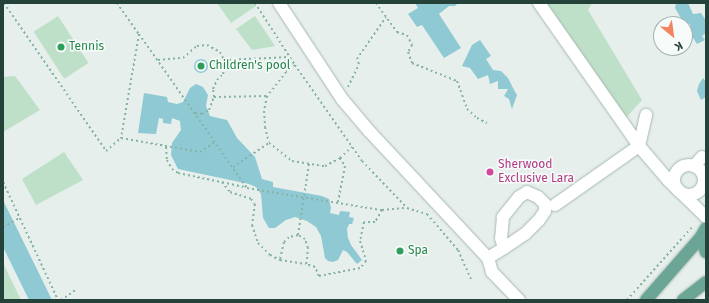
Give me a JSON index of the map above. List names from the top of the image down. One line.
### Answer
{"places":["Tennis","Children's pool","Sherwood Exclusive Lara","Spa"],"north":"bottom right"}
